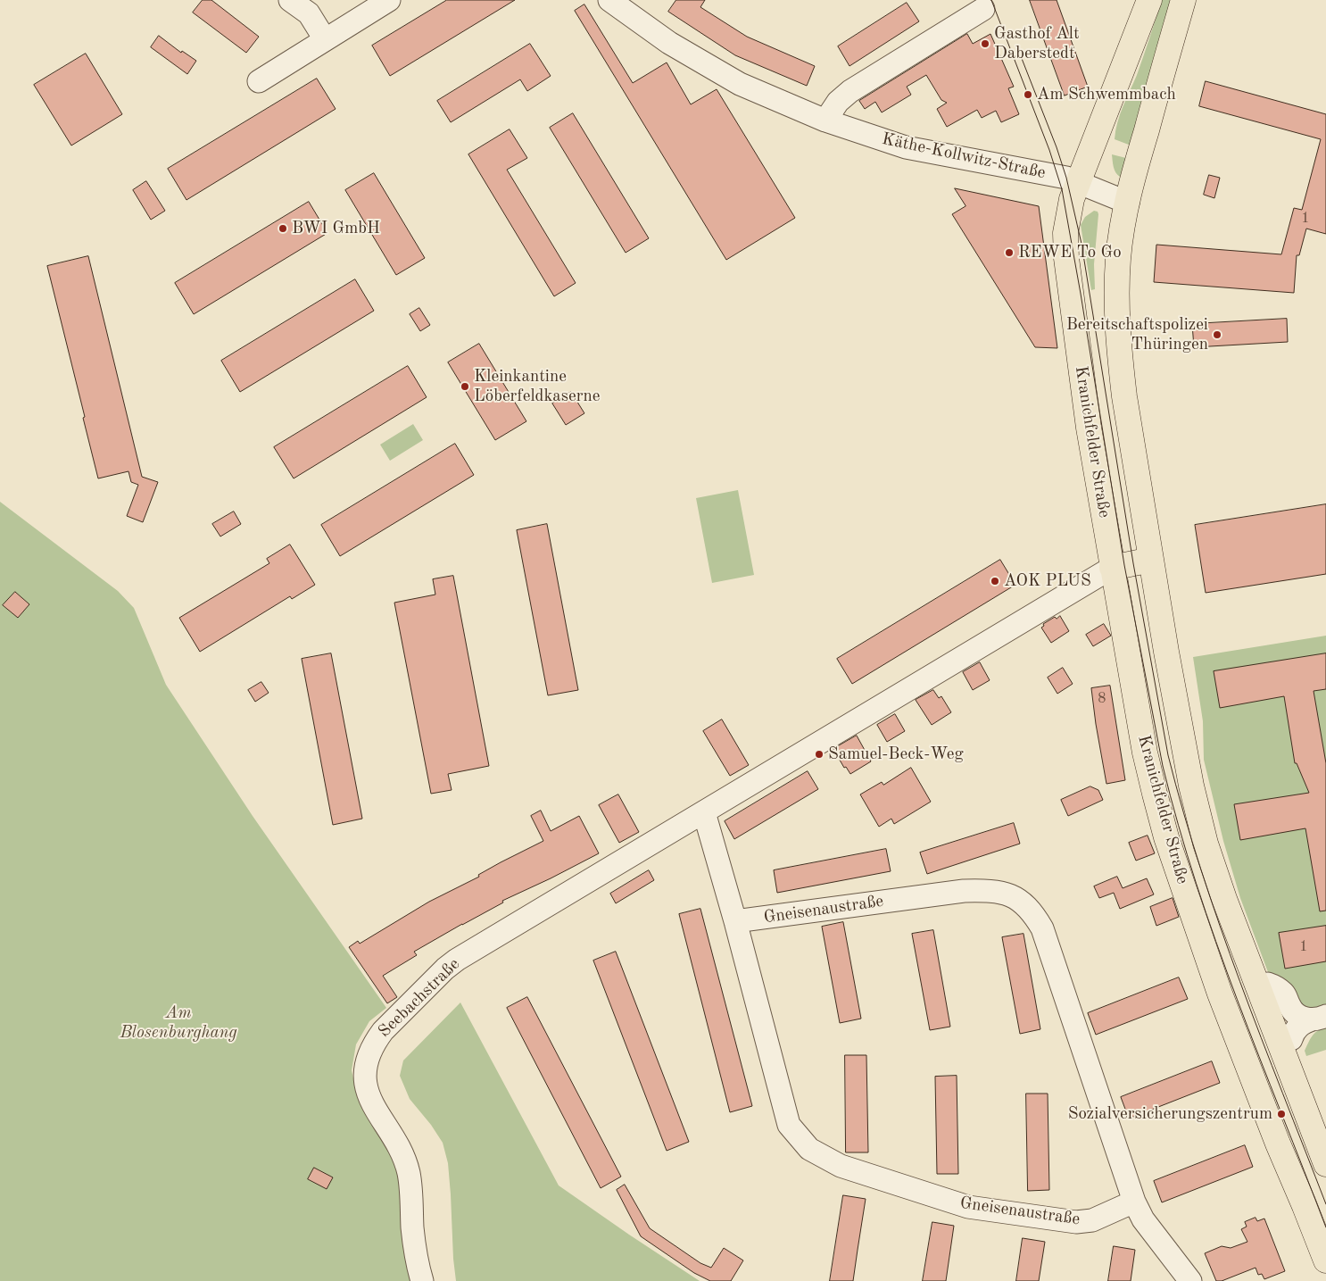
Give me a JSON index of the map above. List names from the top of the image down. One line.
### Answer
{"streets":{"main road":["Kranichfelder Straße"],"street":["Käthe-Kollwitz-Straße","Gneisenaustraße","Seebachstraße"]},"crossings":[["Käthe-Kollwitz-Straße","Kranichfelder Straße"],["Gneisenaustraße","Seebachstraße"]],"parks":["Am Blosenburghang"],"places":["Gasthof Alt Daberstedt","Am Schwemmbach","BWI GmbH","REWE To Go","Bereitschaftspolizei Thüringen","Kleinkantine Löberfeldkaserne","AOK PLUS","Samuel-Beck-Weg","Sozialversicherungszentrum"],"house_numbers":["1","8","1"]}
